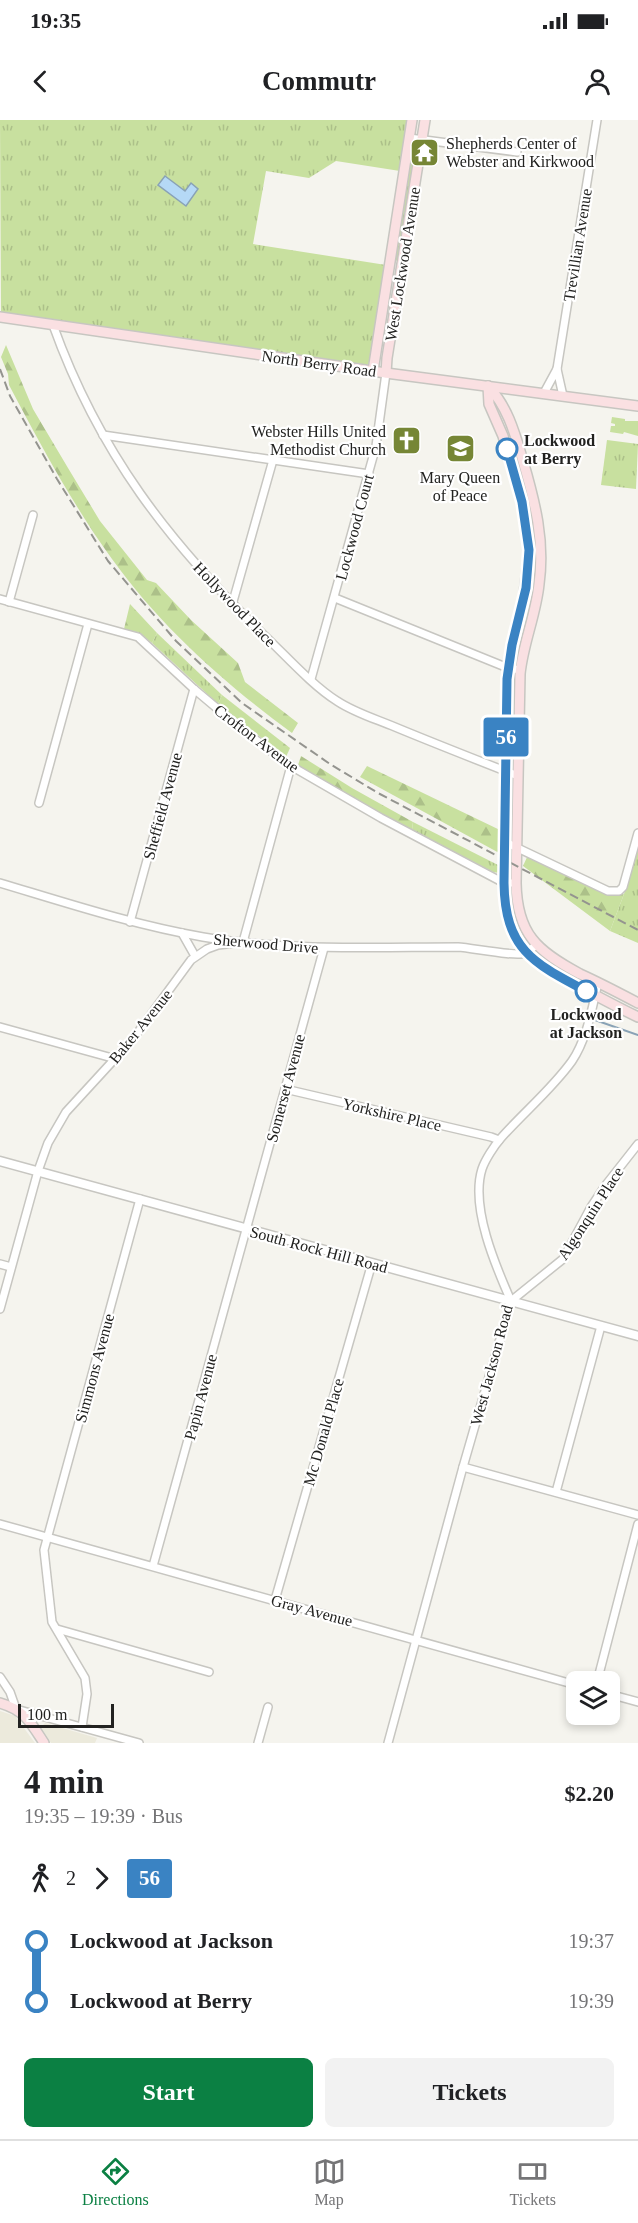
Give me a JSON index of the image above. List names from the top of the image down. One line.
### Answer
{"streets":{"main road":["West Lockwood Avenue","North Berry Road"],"street":["Trevillian Avenue","Lockwood Court","Hollywood Place","Crofton Avenue","Sheffield Avenue","Sherwood Drive","Baker Avenue","Somerset Avenue","Yorkshire Place","Algonquin Place","South Rock Hill Road","West Jackson Road","Simmons Avenue","Papin Avenue","Mc Donald Place","Gray Avenue"]},"crossings":[["Trevillian Avenue","North Berry Road"],["West Lockwood Avenue","North Berry Road"],["West Lockwood Avenue","Lockwood Court"],["North Berry Road","Lockwood Court"],["North Berry Road","Hollywood Place"],["Lockwood Court","Hollywood Place"],["Crofton Avenue","Sheffield Avenue"],["Sheffield Avenue","Sherwood Drive"],["Sherwood Drive","Baker Avenue"],["Sherwood Drive","Somerset Avenue"],["Baker Avenue","South Rock Hill Road"],["Somerset Avenue","Yorkshire Place"],["Somerset Avenue","South Rock Hill Road"],["Somerset Avenue","Papin Avenue"],["Yorkshire Place","West Jackson Road"],["Algonquin Place","South Rock Hill Road"],["Algonquin Place","West Jackson Road"],["South Rock Hill Road","West Jackson Road"],["South Rock Hill Road","Simmons Avenue"],["South Rock Hill Road","Papin Avenue"],["South Rock Hill Road","Mc Donald Place"],["West Jackson Road","Gray Avenue"],["Simmons Avenue","Gray Avenue"],["Papin Avenue","Gray Avenue"],["Mc Donald Place","Gray Avenue"]],"places":{"temple":["Shepherds Center of Webster and Kirkwood"],"church":["Webster Hills United Methodist Church"],"school or university":["Mary Queen of Peace"],"other":["Lockwood at Berry","Lockwood at Jackson"]},"lines":["bus line 56"],"scale_bar":"100 m","page":{"status":"19:35","header":"Commutr","on_map":"56","scale":"100 m","heading":["4 min","19:35 – 19:39 · Bus","$2.20"],"legs":["2","56"],"list":[{"name":"Lockwood at Jackson","value":"19:37"},{"name":"Lockwood at Berry","value":"19:39"}],"buttons":["Start","Tickets"],"tabs":["Directions","Map","Tickets"]}}
